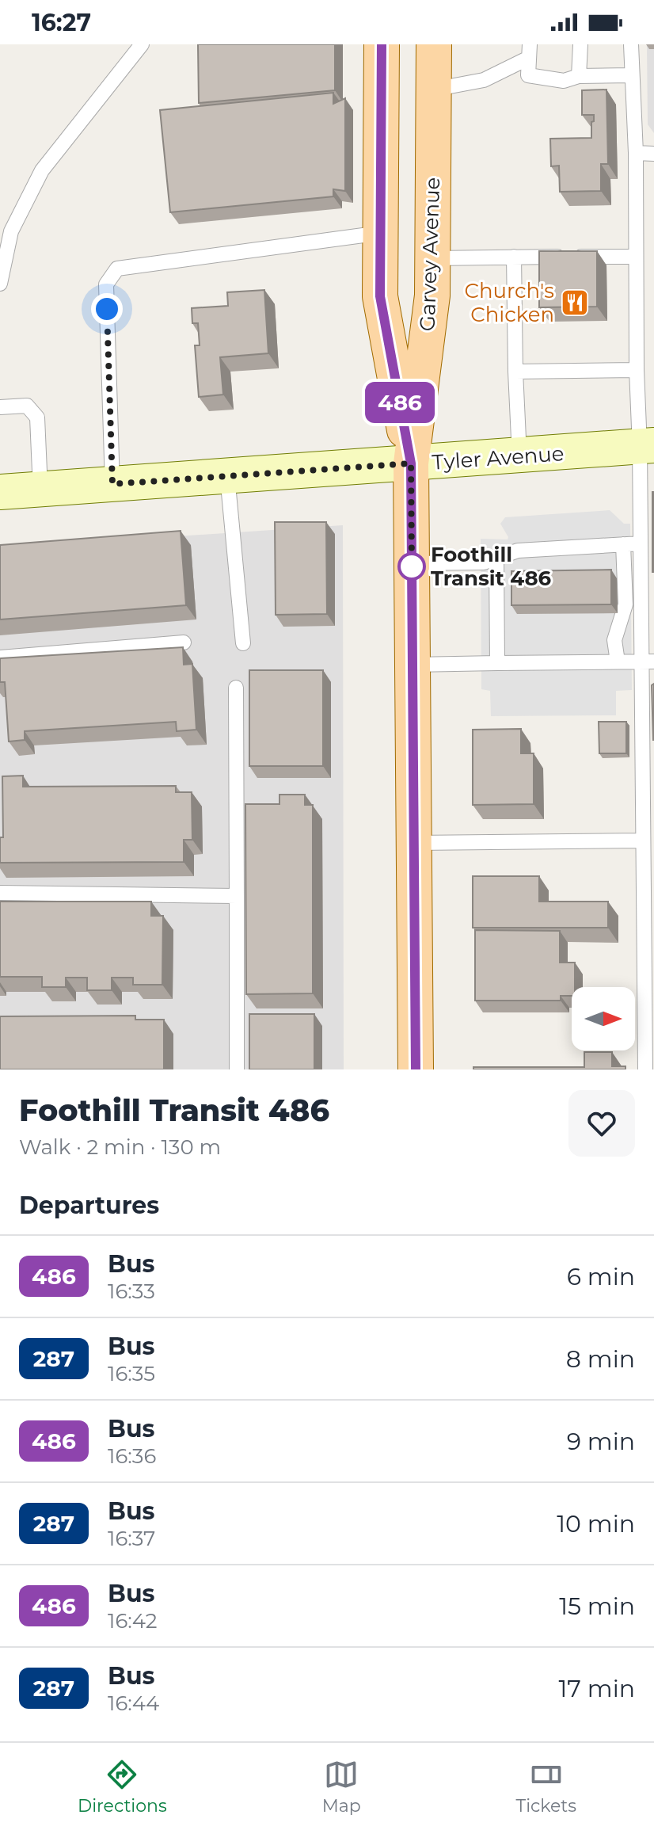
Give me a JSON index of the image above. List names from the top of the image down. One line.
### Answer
{"streets":{"main road":["Garvey Avenue","Tyler Avenue"]},"crossings":[["Garvey Avenue","Tyler Avenue"]],"places":{"restaurant":["Church's Chicken"],"other":["Foothill Transit 486"]},"lines":["bus line 486"],"north":"right","page":{"status":"16:27","on_map":"486","heading":[["Foothill Transit 486","Walk · 2 min · 130 m"],"Departures"],"list":[{"mark":"486","name":"Bus","note":"16:33","value":"6 min"},{"mark":"287","name":"Bus","note":"16:35","value":"8 min"},{"mark":"486","name":"Bus","note":"16:36","value":"9 min"},{"mark":"287","name":"Bus","note":"16:37","value":"10 min"},{"mark":"486","name":"Bus","note":"16:42","value":"15 min"},{"mark":"287","name":"Bus","note":"16:44","value":"17 min"}],"tabs":["Directions","Map","Tickets"]}}
